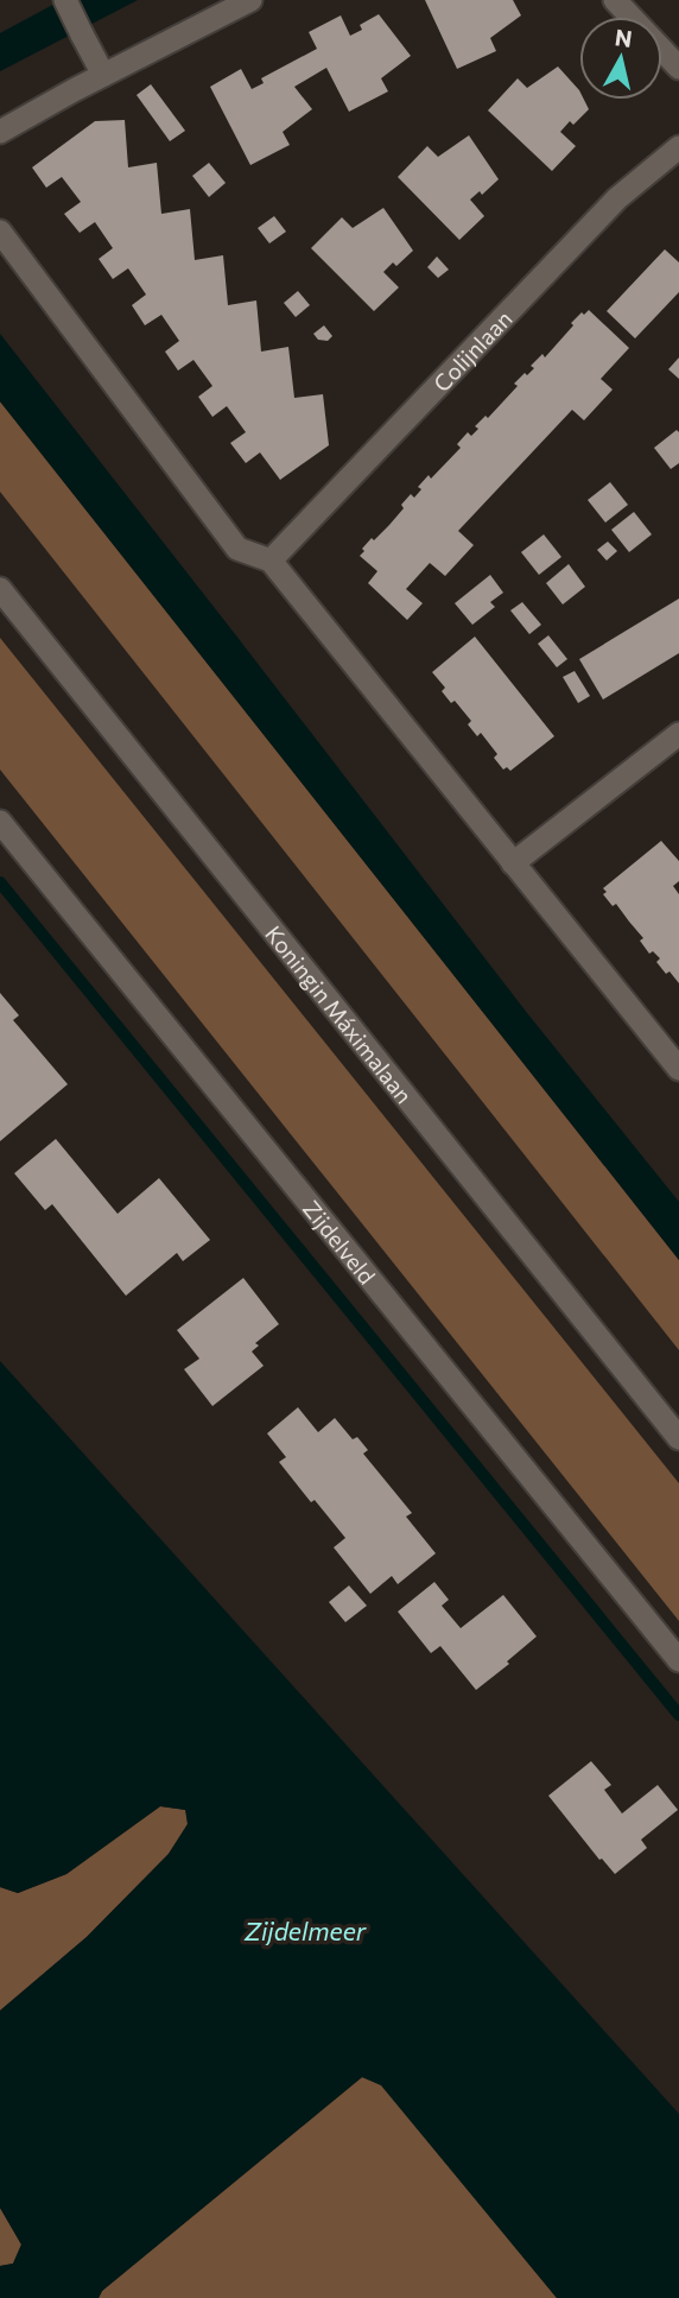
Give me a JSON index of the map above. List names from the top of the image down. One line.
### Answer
{"streets":{"street":["Colijnlaan","Koningin Máximalaan","Zijdelveld"]},"water":["Zijdelmeer"],"north":"top"}
